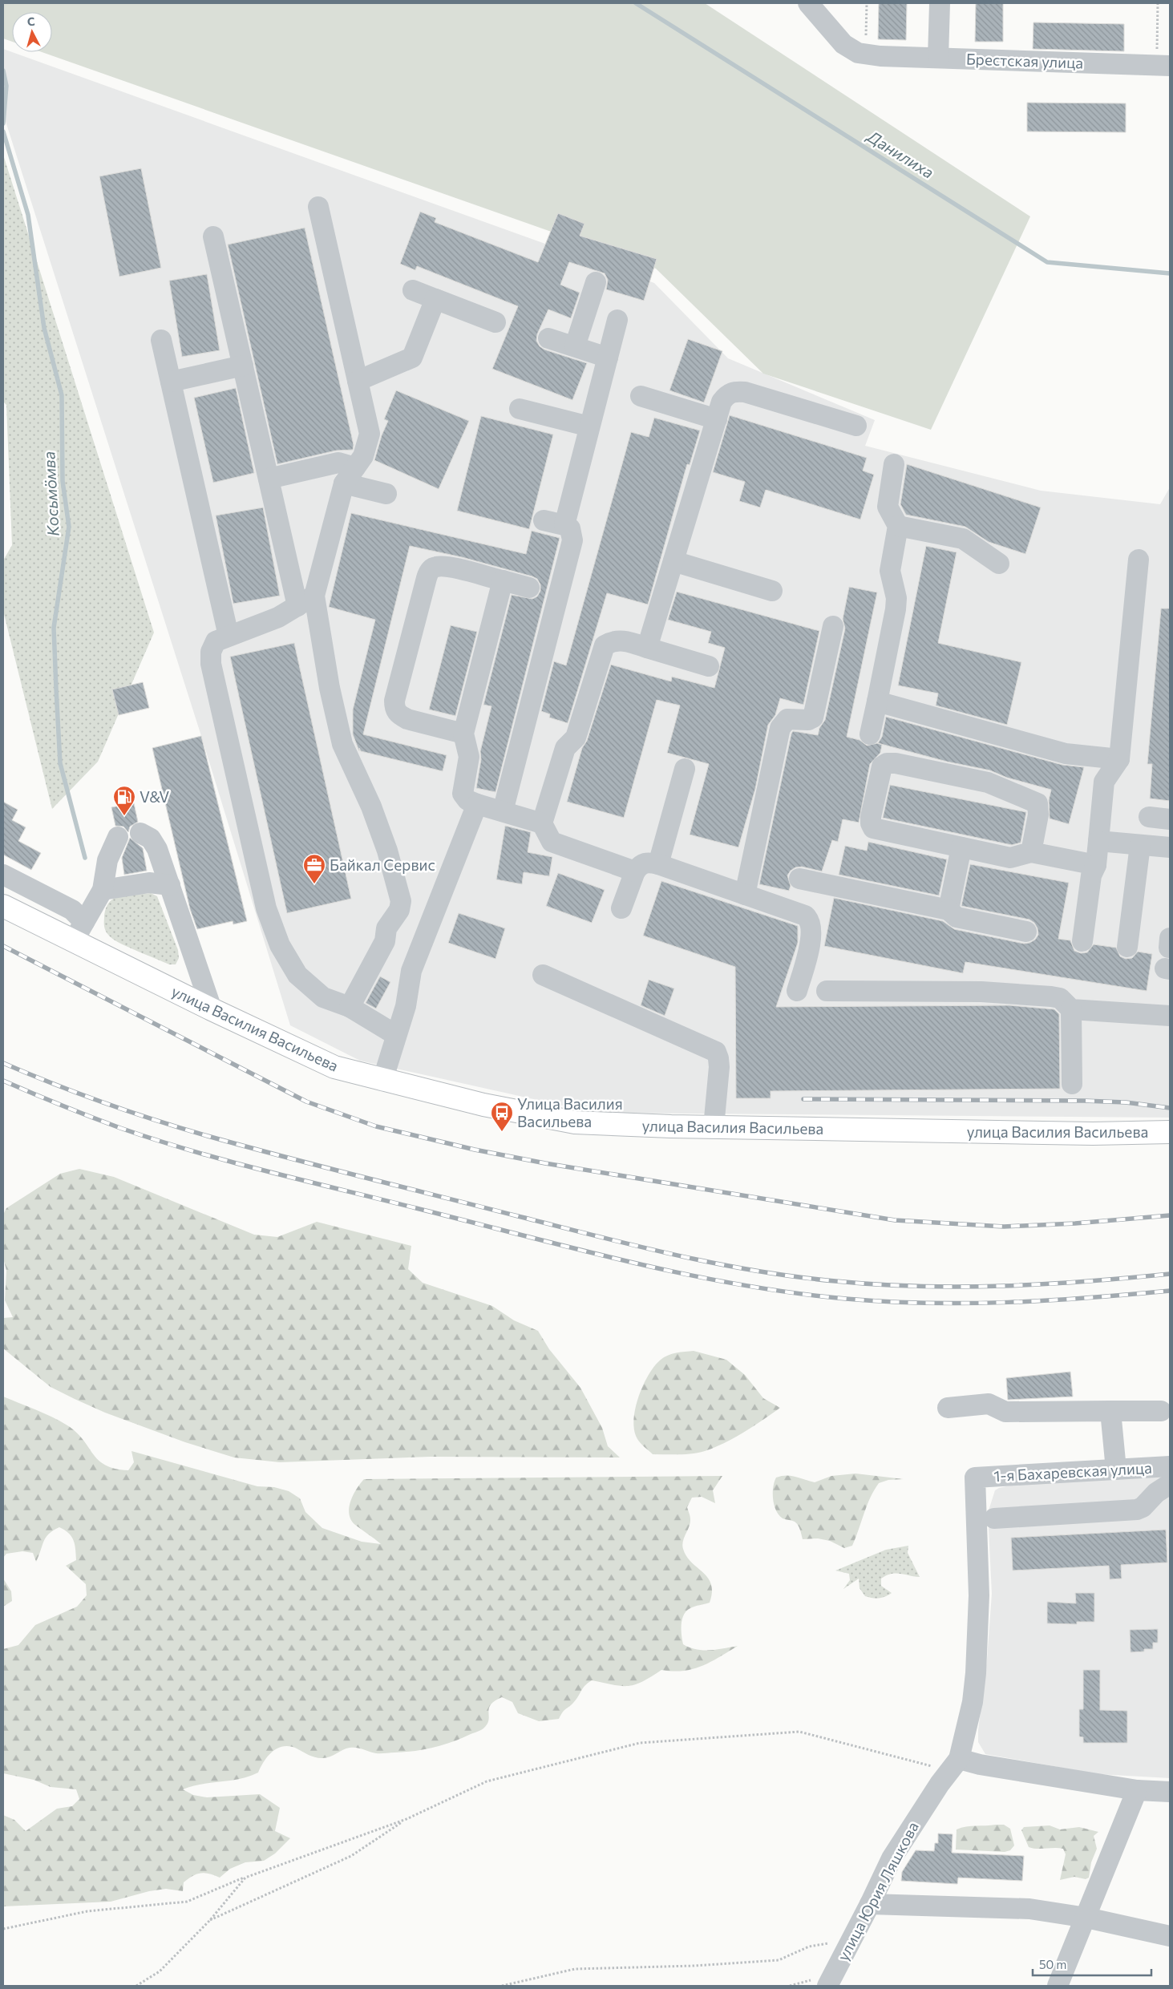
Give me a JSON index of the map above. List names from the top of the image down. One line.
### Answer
{"streets":{"main road":["улица Василия Васильева"],"street":["Брестская улица","1-я Бахаревская улица","улица Юрия Ляшкова"]},"crossings":[["1-я Бахаревская улица","улица Юрия Ляшкова"]],"water":["Данилиха","Косьмӧмва"],"places":{"fuel station":["V&V"],"office":["Байкал Сервис"],"bus stop":["Улица Василия Васильева"]},"scale_bar":"50 m","north":"top"}
